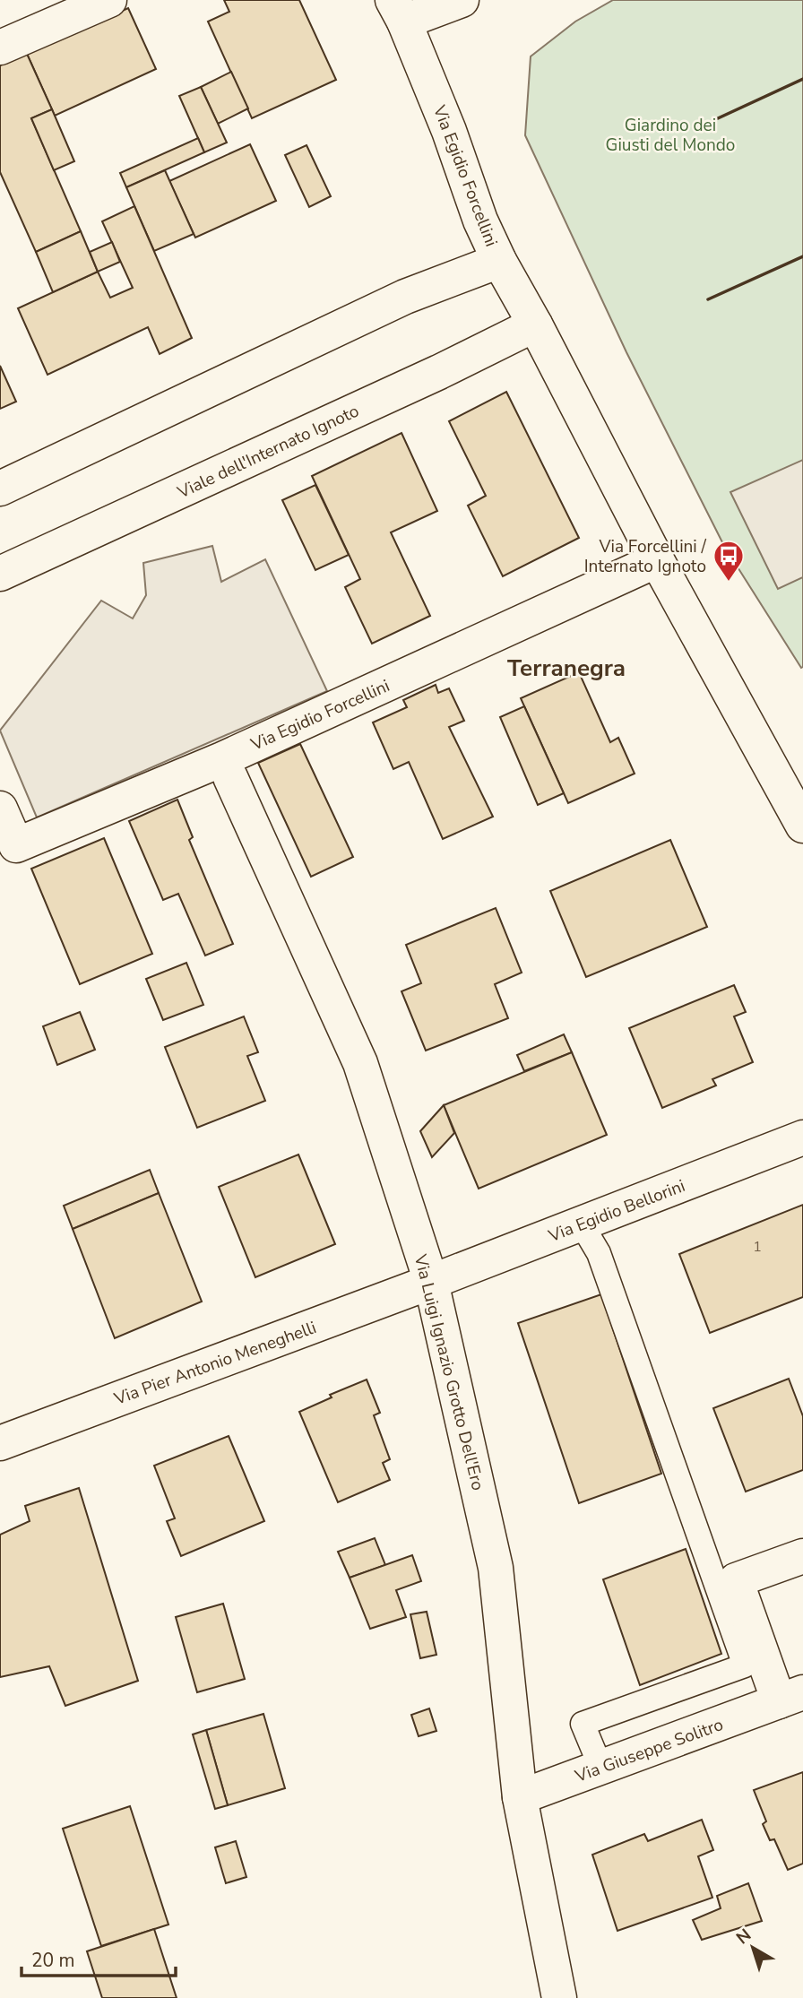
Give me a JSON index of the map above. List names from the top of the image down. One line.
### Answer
{"streets":{"street":["Via Egidio Forcellini","Viale dell'Internato Ignoto","Via Egidio Bellorini","Via Pier Antonio Meneghelli","Via Luigi Ignazio Grotto Dell'Ero","Via Giuseppe Solitro"]},"crossings":[["Via Egidio Forcellini","Viale dell'Internato Ignoto"],["Via Egidio Bellorini","Via Pier Antonio Meneghelli"],["Via Egidio Bellorini","Via Luigi Ignazio Grotto Dell'Ero"],["Via Pier Antonio Meneghelli","Via Luigi Ignazio Grotto Dell'Ero"],["Via Luigi Ignazio Grotto Dell'Ero","Via Giuseppe Solitro"]],"districts":["Terranegra"],"parks":["Giardino dei Giusti del Mondo"],"places":{"bus stop":["Via Forcellini / Internato Ignoto"]},"house_numbers":["1"],"scale_bar":"20 m","north":"top left"}
